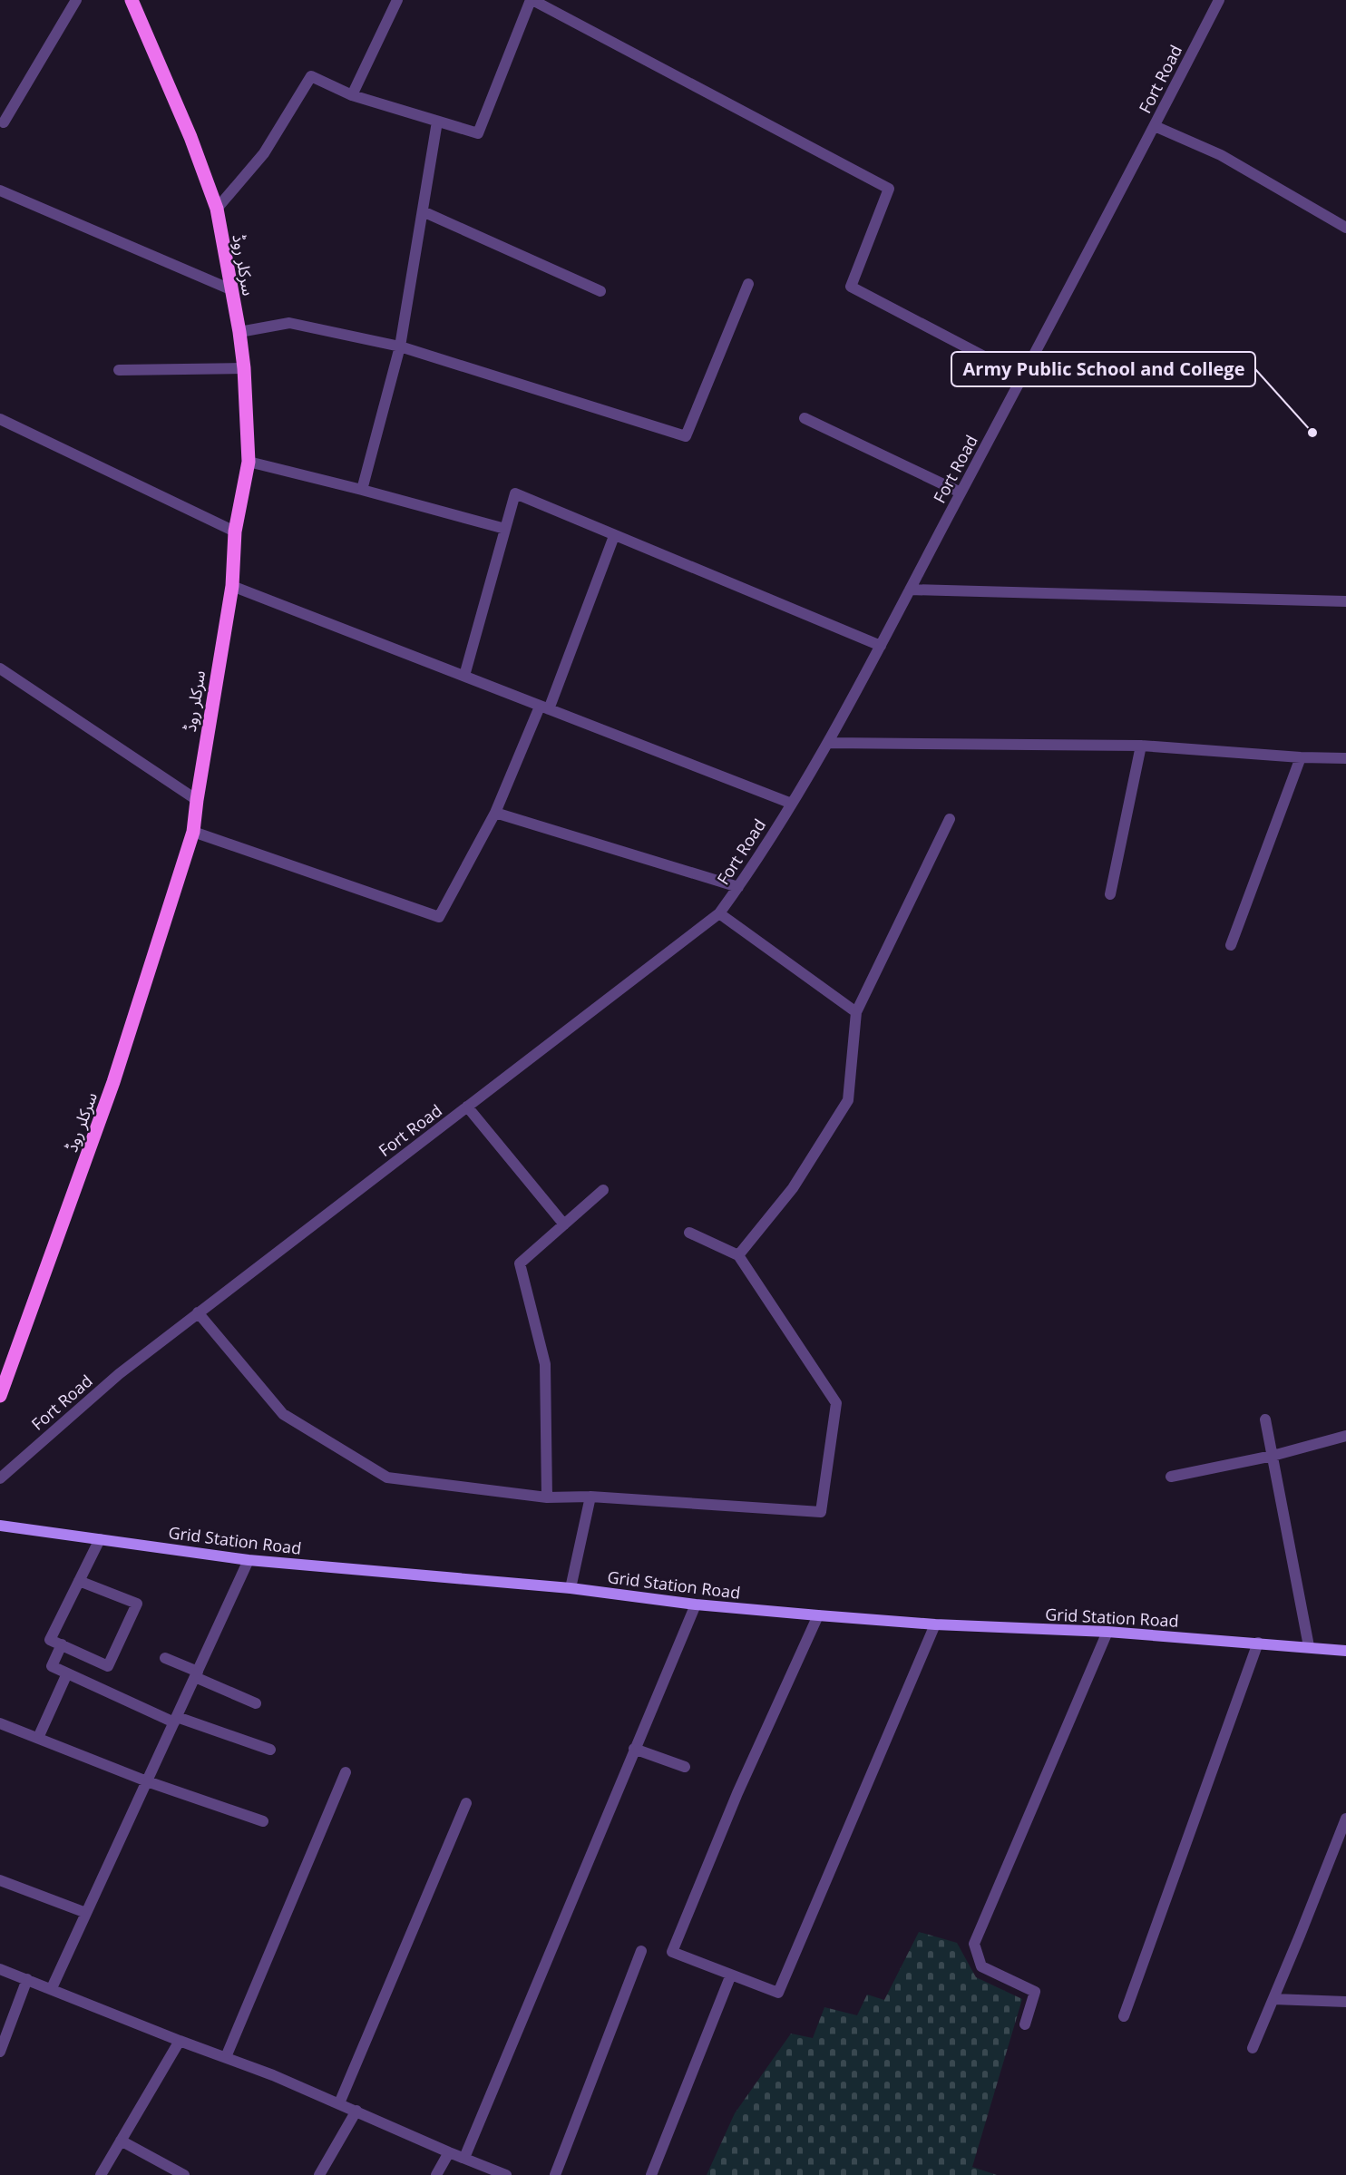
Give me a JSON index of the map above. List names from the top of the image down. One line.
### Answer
{"streets":{"main road":["سرکلر روڈ","Grid Station Road"],"street":["Fort Road"]},"places":["Army Public School and College"]}
